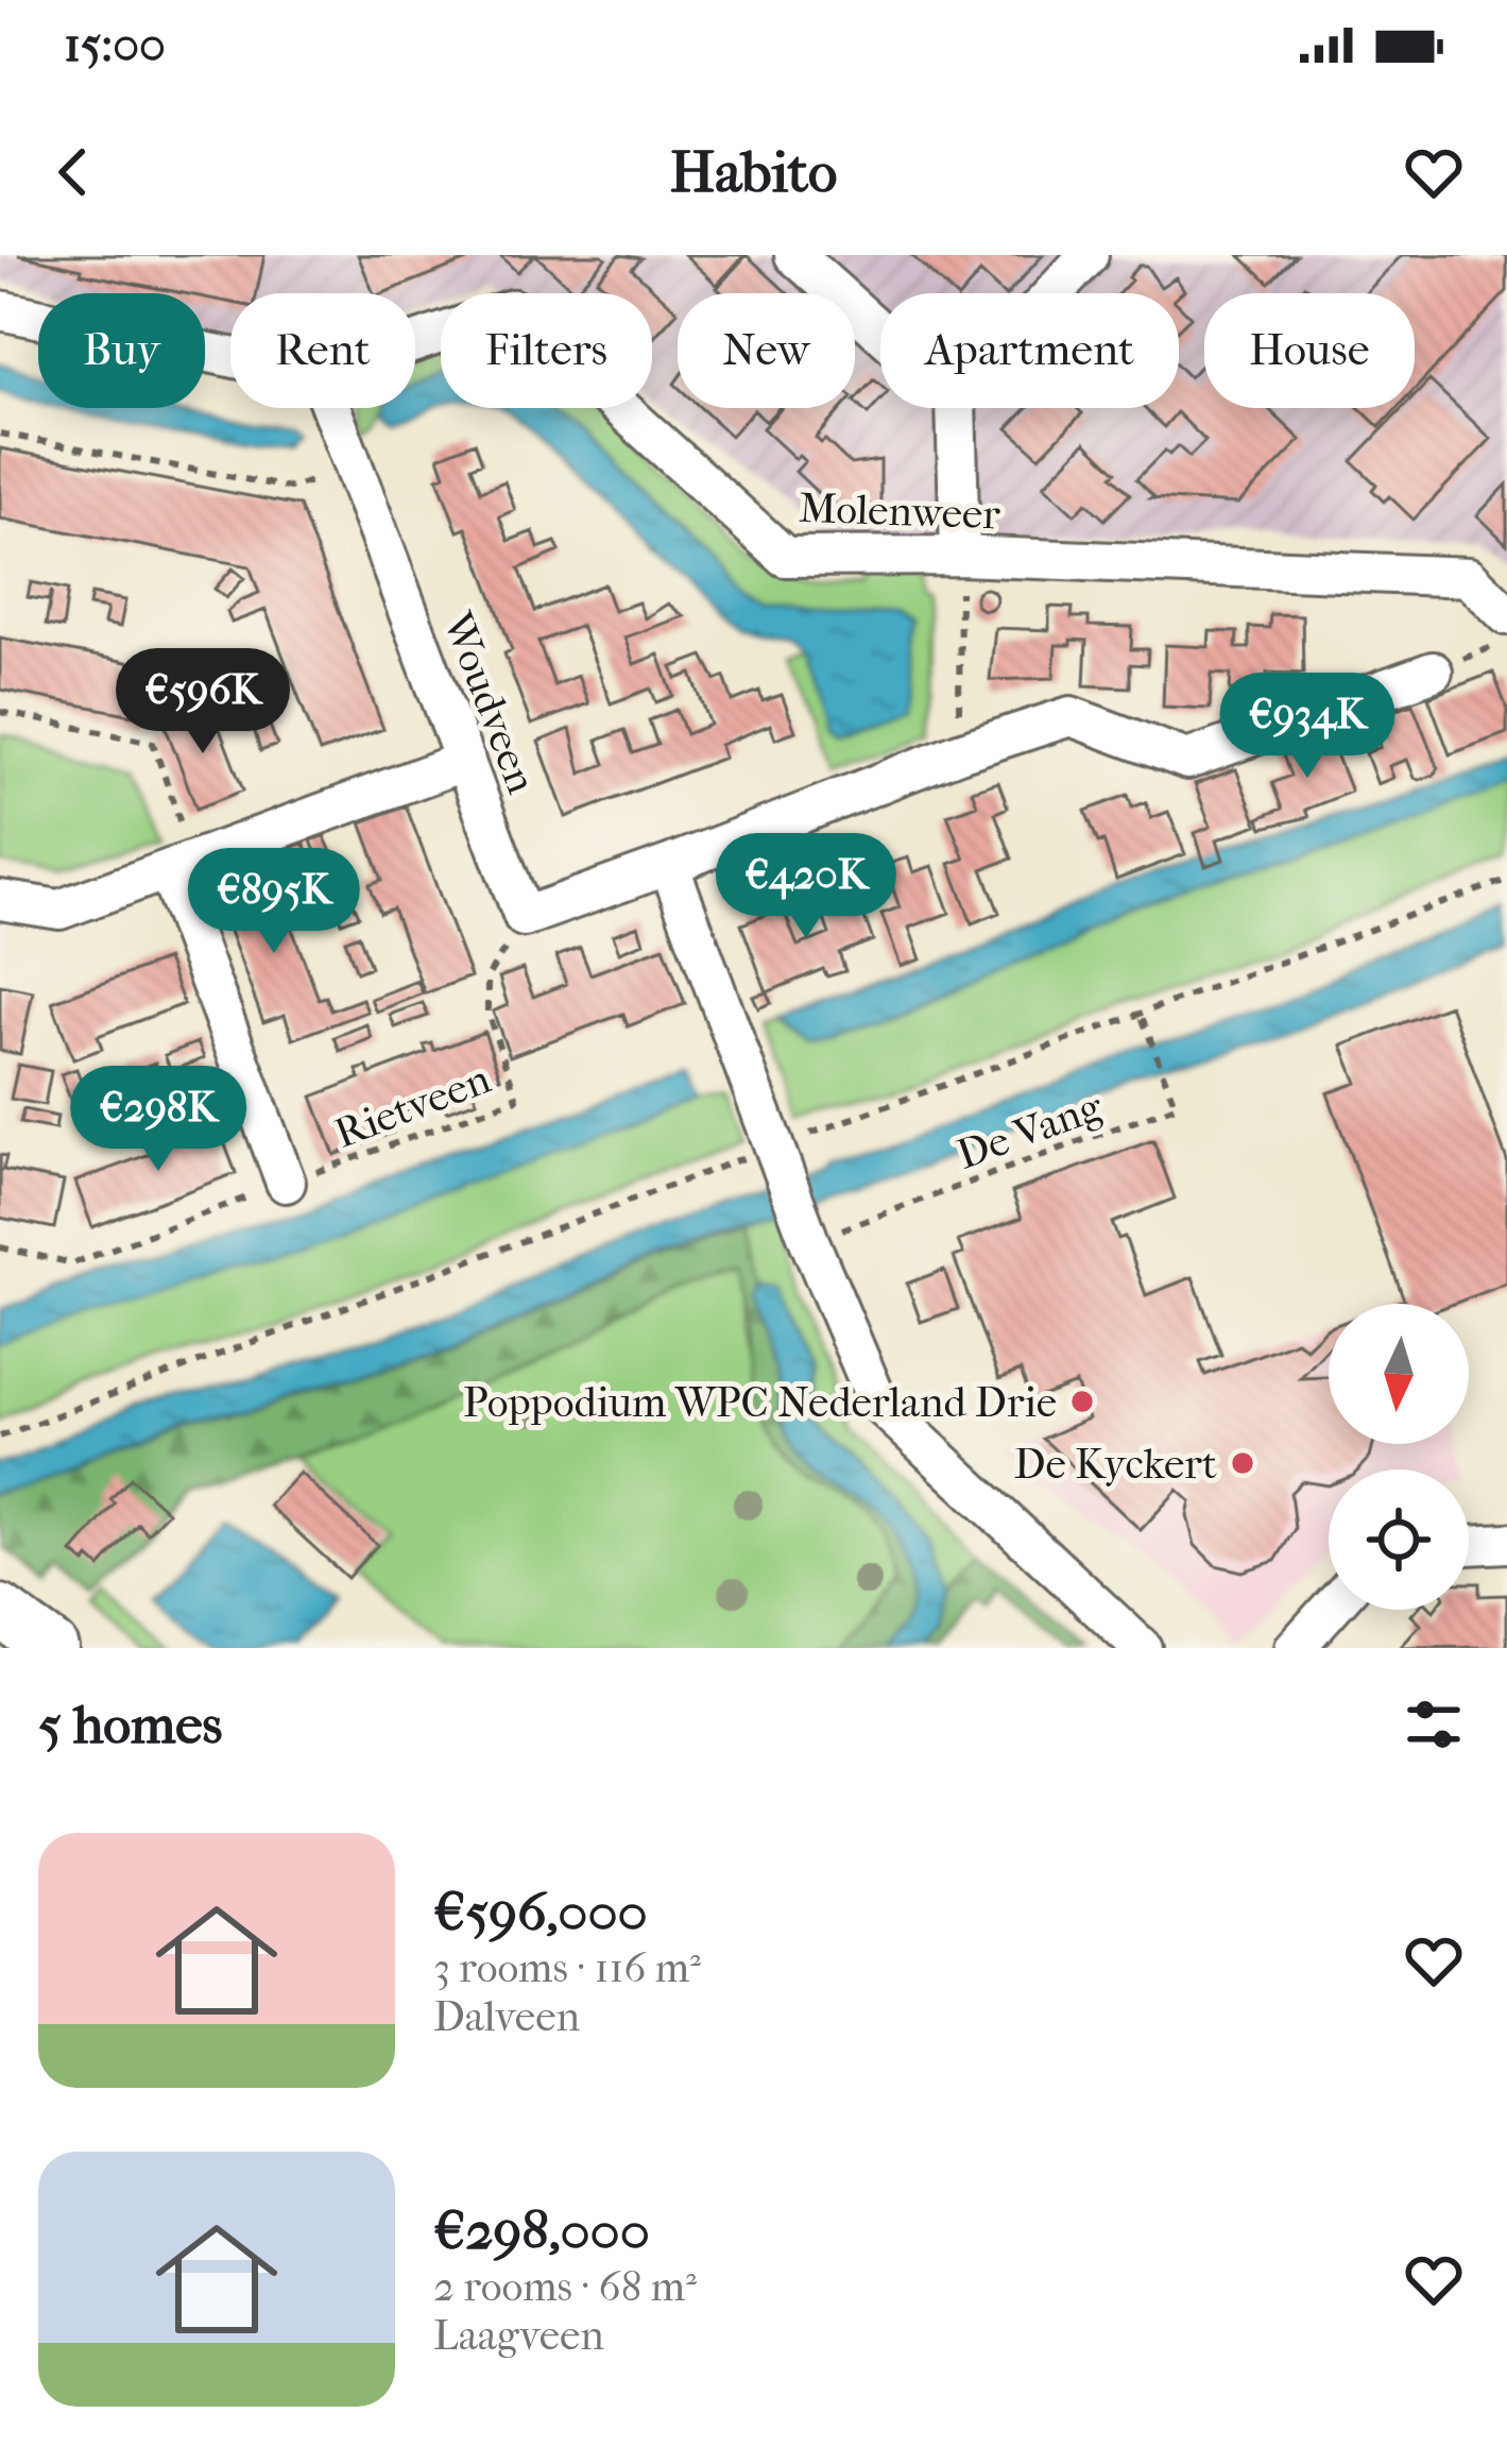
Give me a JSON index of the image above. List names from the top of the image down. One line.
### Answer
{"streets":{"street":["Molenweer","Woudveen"],"path":["Rietveen","De Vang"]},"crossings":[["Woudveen","Rietveen"]],"places":["Poppodium WPC Nederland Drie","De Kyckert"],"north":"bottom","page":{"status":"15:00","header":"Habito","chip":["Buy","Rent","Filters","New","Apartment","House"],"price":["€596K","€934K","€420K","€895K","€298K"],"heading":"5 homes","list":[{"name":"€596,000","note":"3 rooms · 116 m² · Dalveen"},{"name":"€298,000","note":"2 rooms · 68 m² · Laagveen"}]}}
